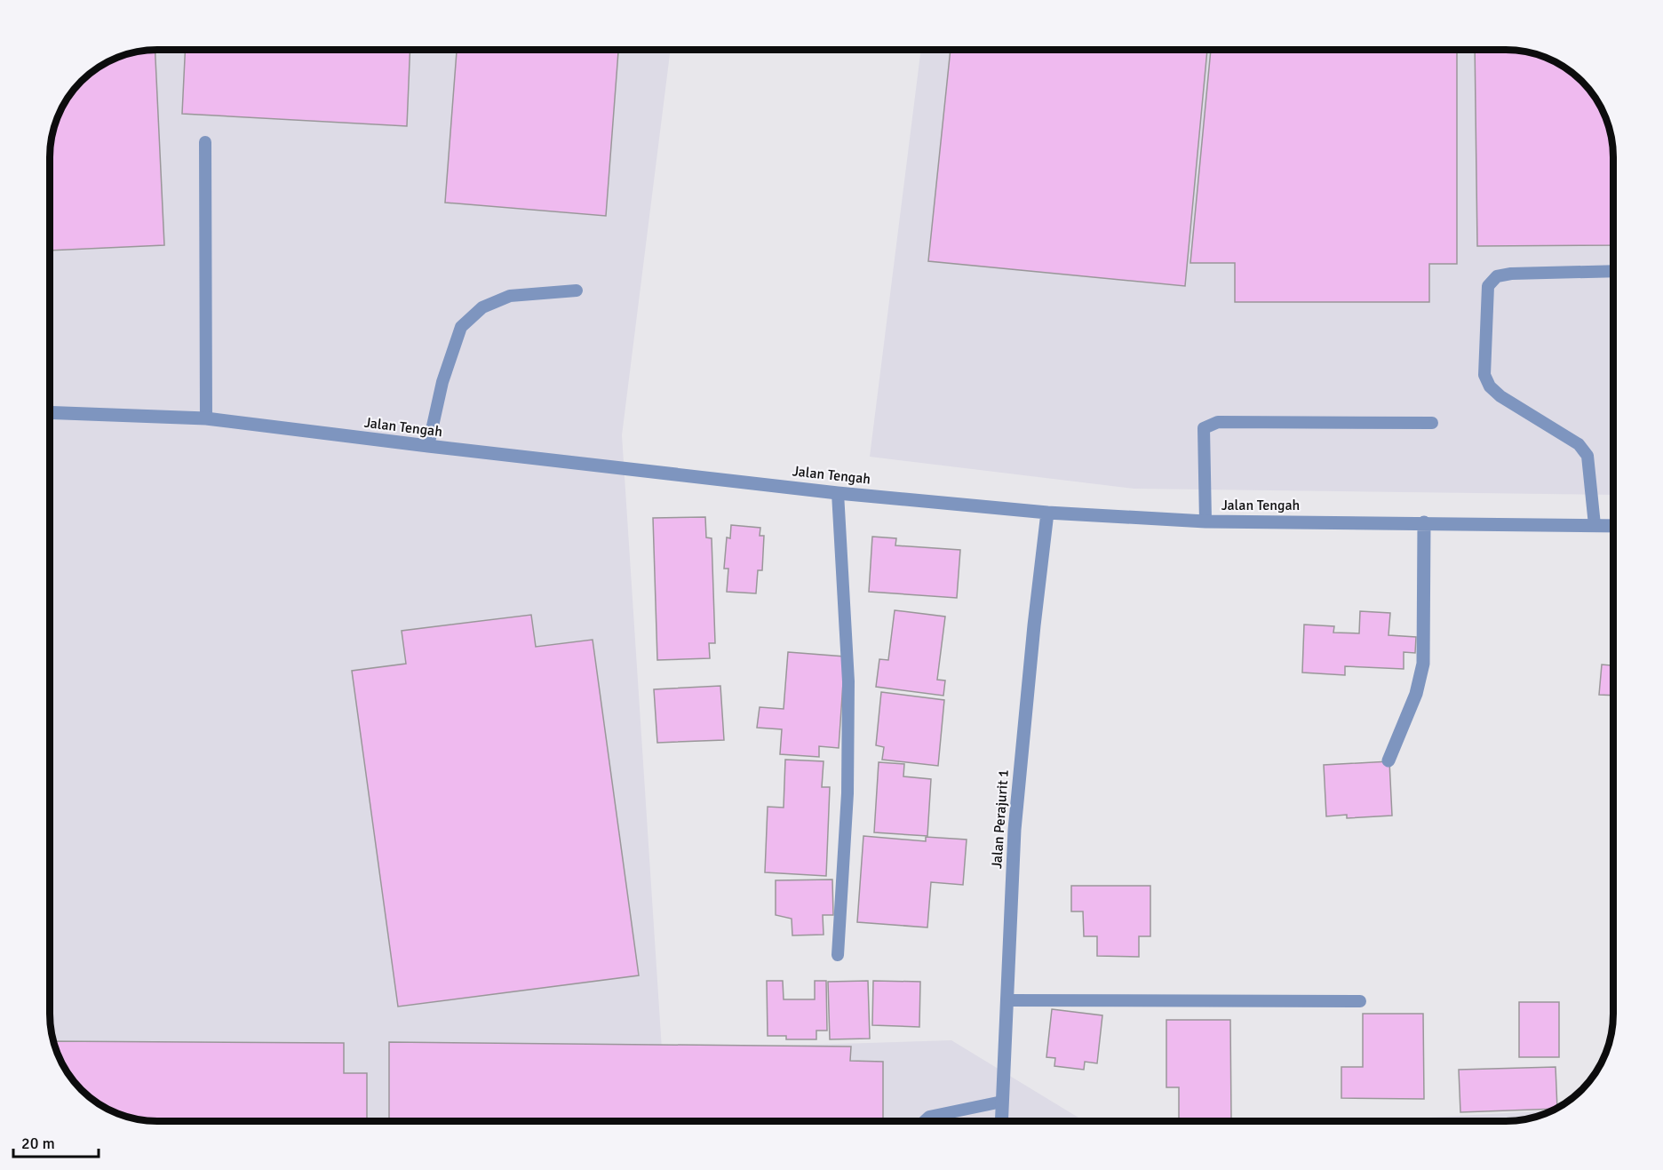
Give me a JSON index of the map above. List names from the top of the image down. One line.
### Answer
{"streets":{"street":["Jalan Tengah","Jalan Perajurit 1"]},"crossings":[["Jalan Tengah","Jalan Perajurit 1"]],"scale_bar":"20 m"}
